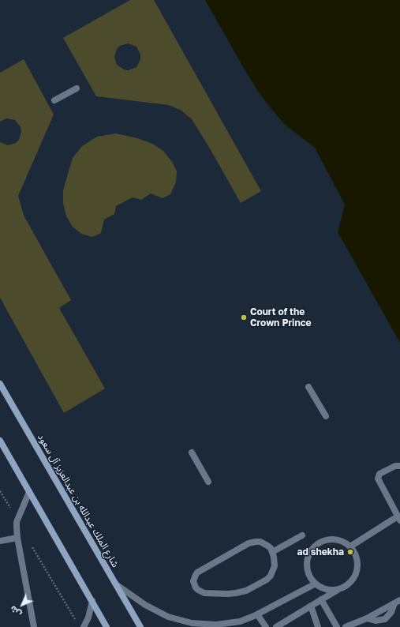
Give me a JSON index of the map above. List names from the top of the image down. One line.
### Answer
{"streets":{"main road":["شارع الملك عبدالله بن عبدالعزيز آل سعود"]},"places":["Court of the Crown Prince","ad shekha"],"north":"bottom left"}
